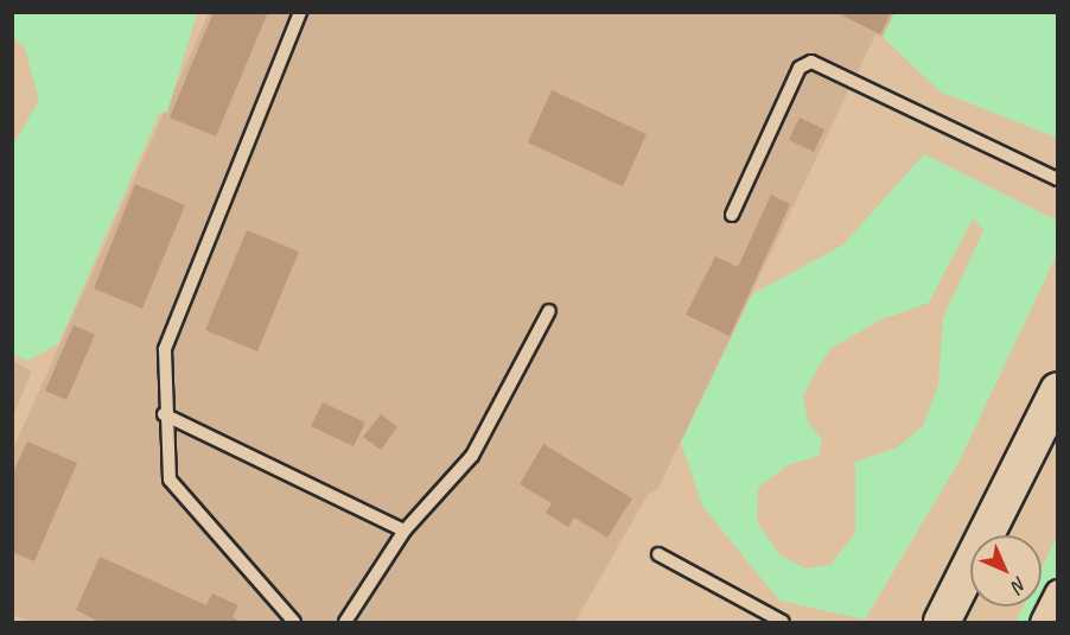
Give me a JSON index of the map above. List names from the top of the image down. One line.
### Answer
{"north":"bottom right"}
